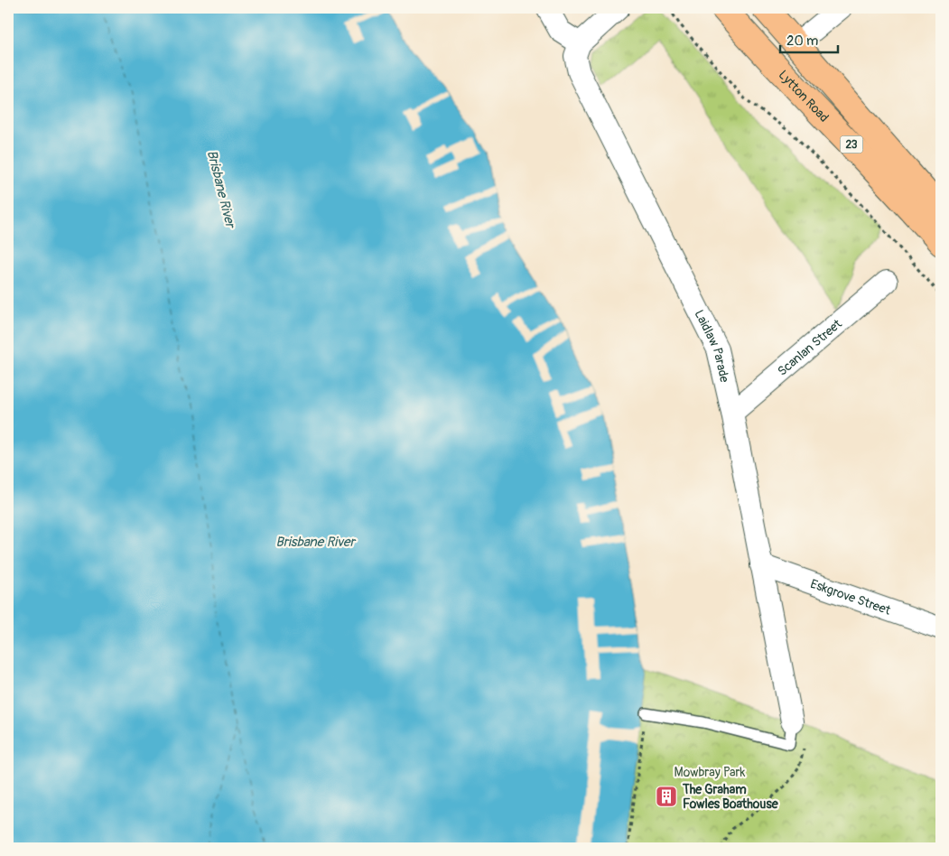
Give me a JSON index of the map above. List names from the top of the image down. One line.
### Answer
{"streets":{"main road":["Lytton Road","23"],"street":["Laidlaw Parade","Scanlan Street","Eskgrove Street"]},"crossings":[["Laidlaw Parade","Scanlan Street"],["Laidlaw Parade","Eskgrove Street"]],"water":["Brisbane River"],"parks":["Mowbray Park"],"places":{"building":["The Graham Fowles Boathouse"]},"scale_bar":"20 m"}
